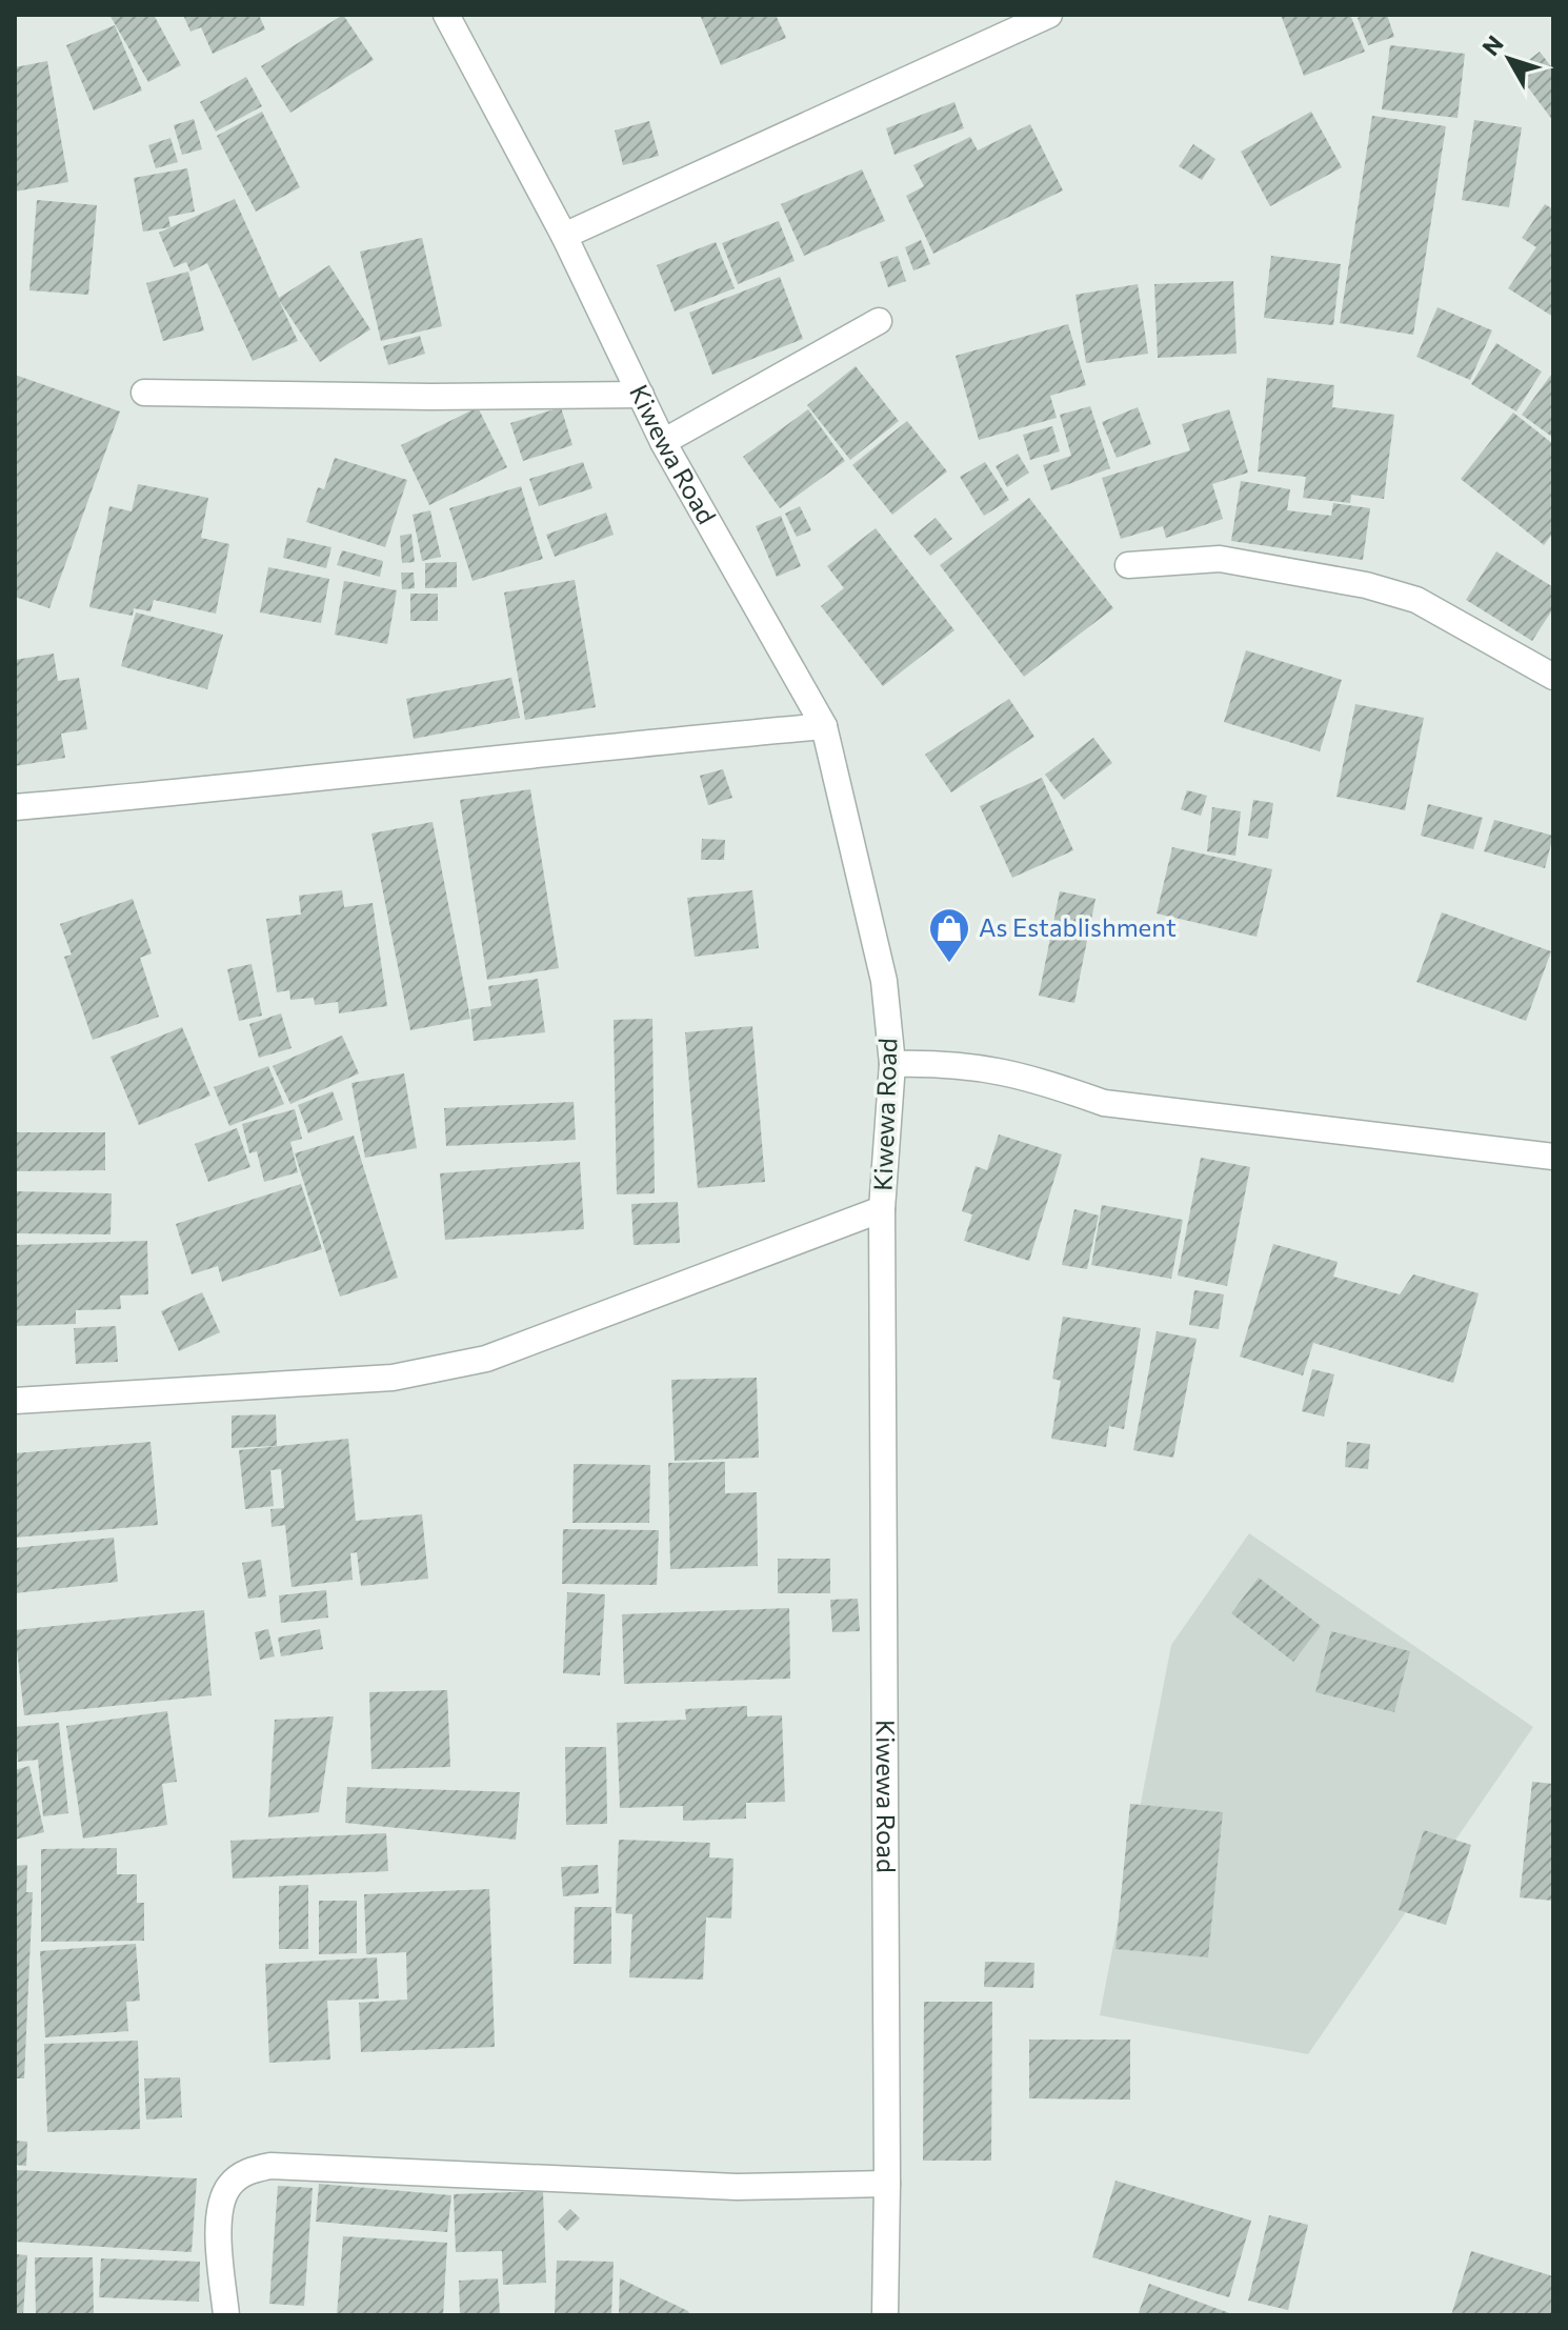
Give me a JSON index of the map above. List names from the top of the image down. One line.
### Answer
{"streets":{"street":["Kiwewa Road"]},"places":{"shop":["As Establishment"]},"north":"top left"}
